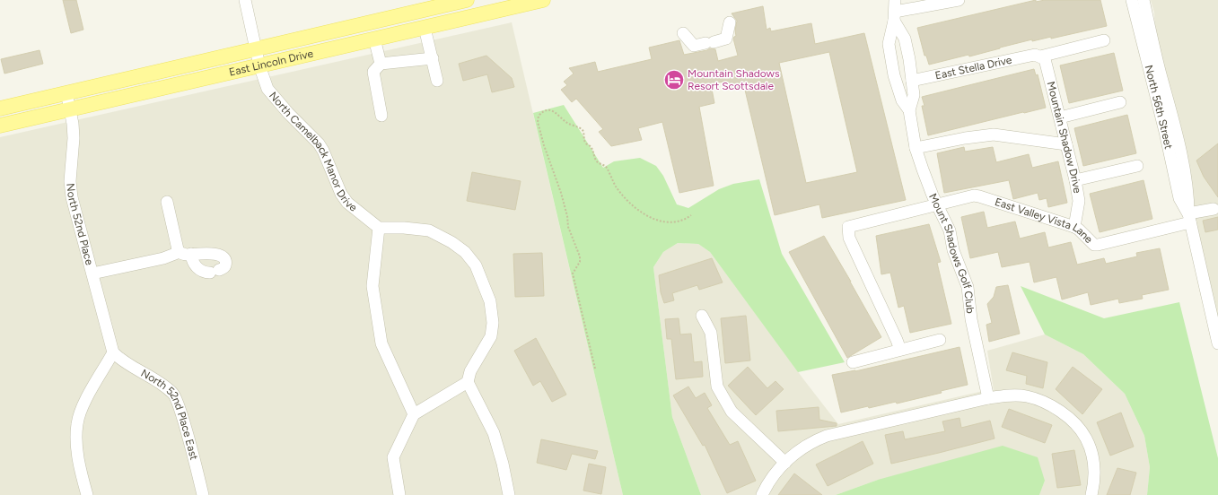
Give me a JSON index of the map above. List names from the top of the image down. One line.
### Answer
{"streets":{"main road":["East Lincoln Drive"],"street":["East Stella Drive","North 56th Street","Mountain Shadow Drive","North Camelback Manor Drive","East Valley Vista Lane","North 52nd Place","Mount Shadows Golf Club","North 52nd Place East"]},"crossings":[["East Lincoln Drive","North Camelback Manor Drive"],["East Lincoln Drive","North 52nd Place"],["East Stella Drive","Mountain Shadow Drive"],["North 56th Street","East Valley Vista Lane"],["Mountain Shadow Drive","East Valley Vista Lane"],["East Valley Vista Lane","Mount Shadows Golf Club"],["North 52nd Place","North 52nd Place East"]],"places":{"hotel":["Mountain Shadows Resort Scottsdale"]}}
